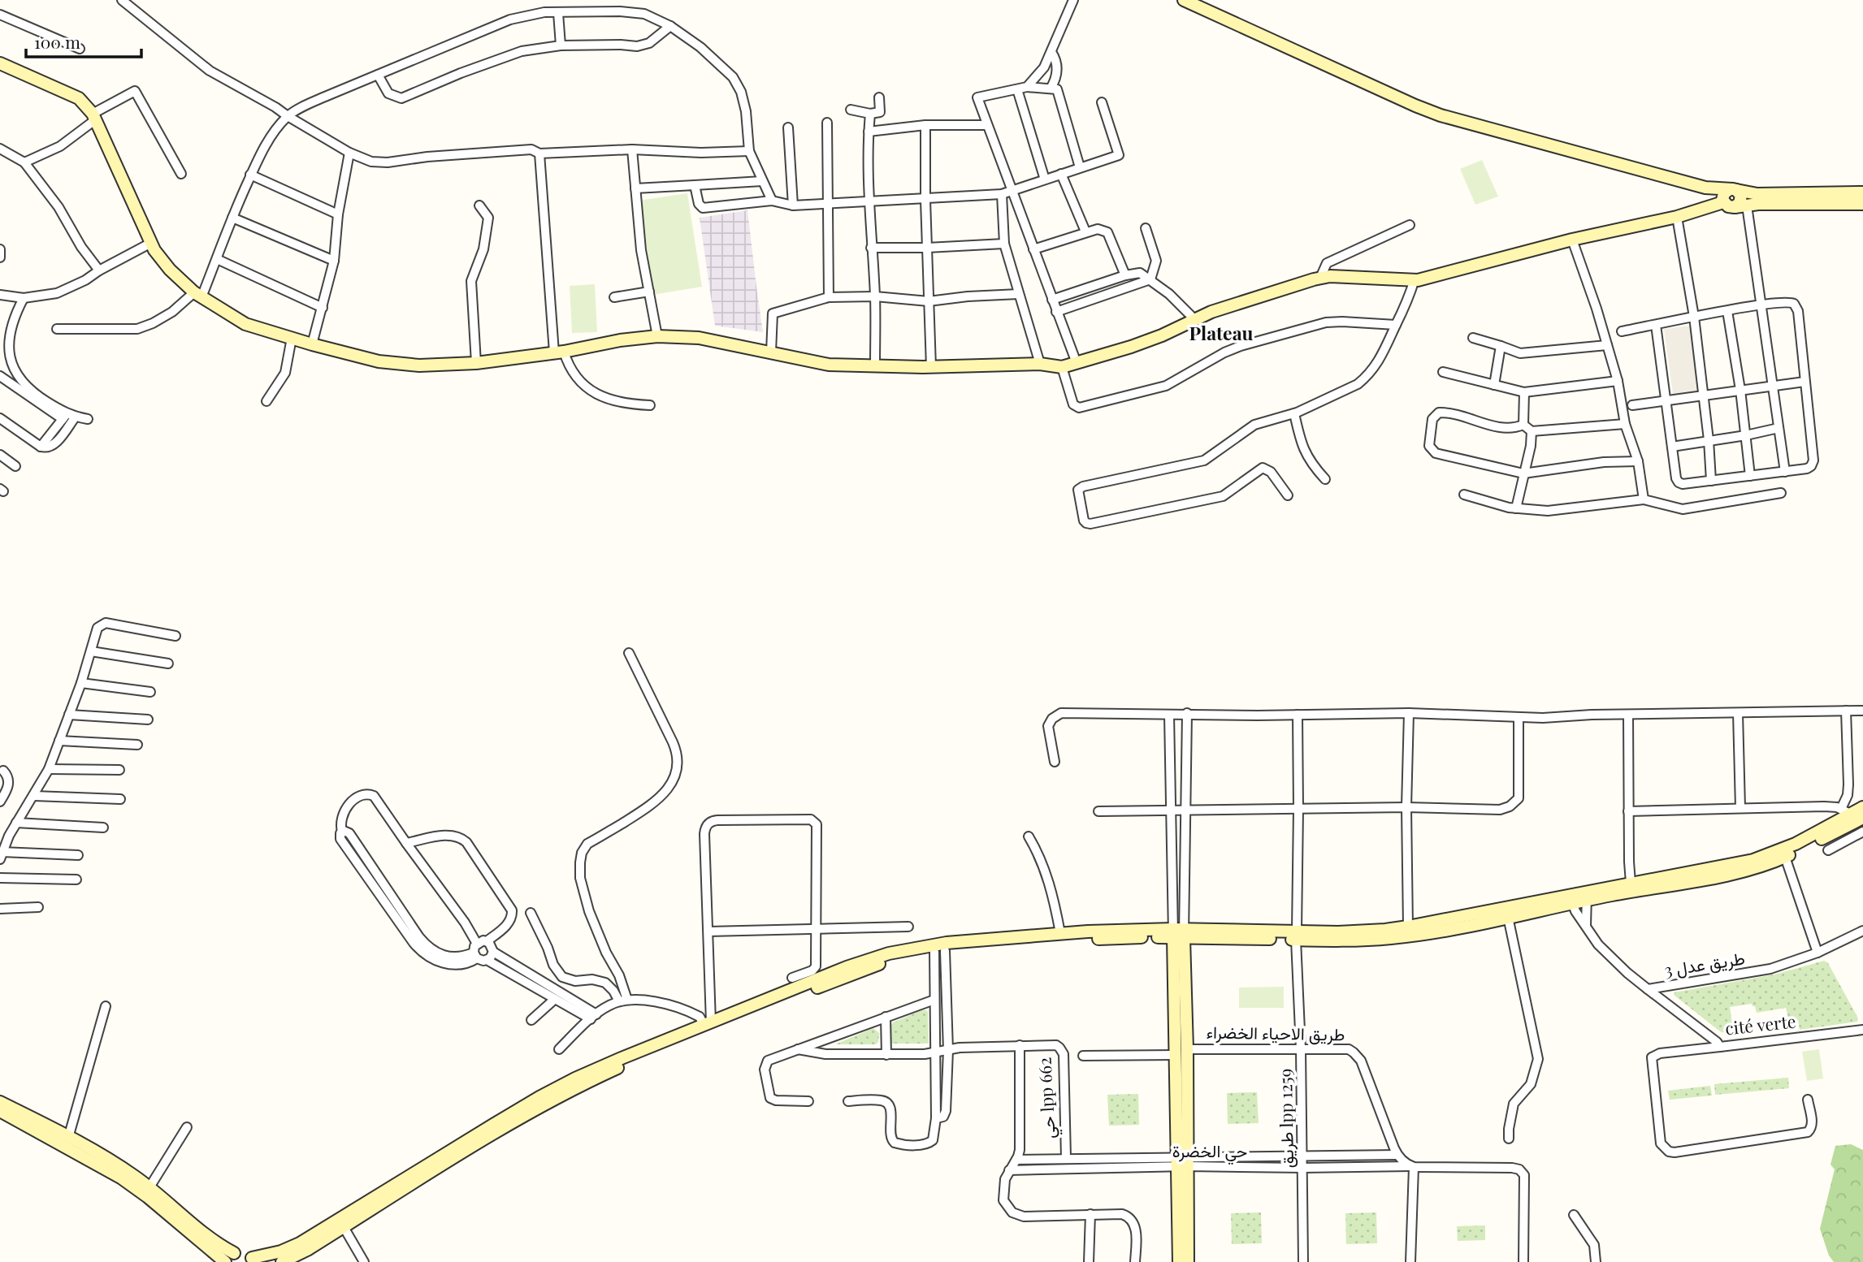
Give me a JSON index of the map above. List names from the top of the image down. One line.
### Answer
{"streets":{"main road":["طريق الاحياء الخضراء"],"street":["طريق عدل 3","cité verte","حي lpp 662","طريق lpp 1259","حي الخضرة"]},"crossings":[["طريق عدل 3","cité verte"],["طريق الاحياء الخضراء","طريق lpp 1259"],["طريق الاحياء الخضراء","حي الخضرة"],["طريق lpp 1259","حي الخضرة"]],"districts":["Plateau"],"scale_bar":"100 m"}
